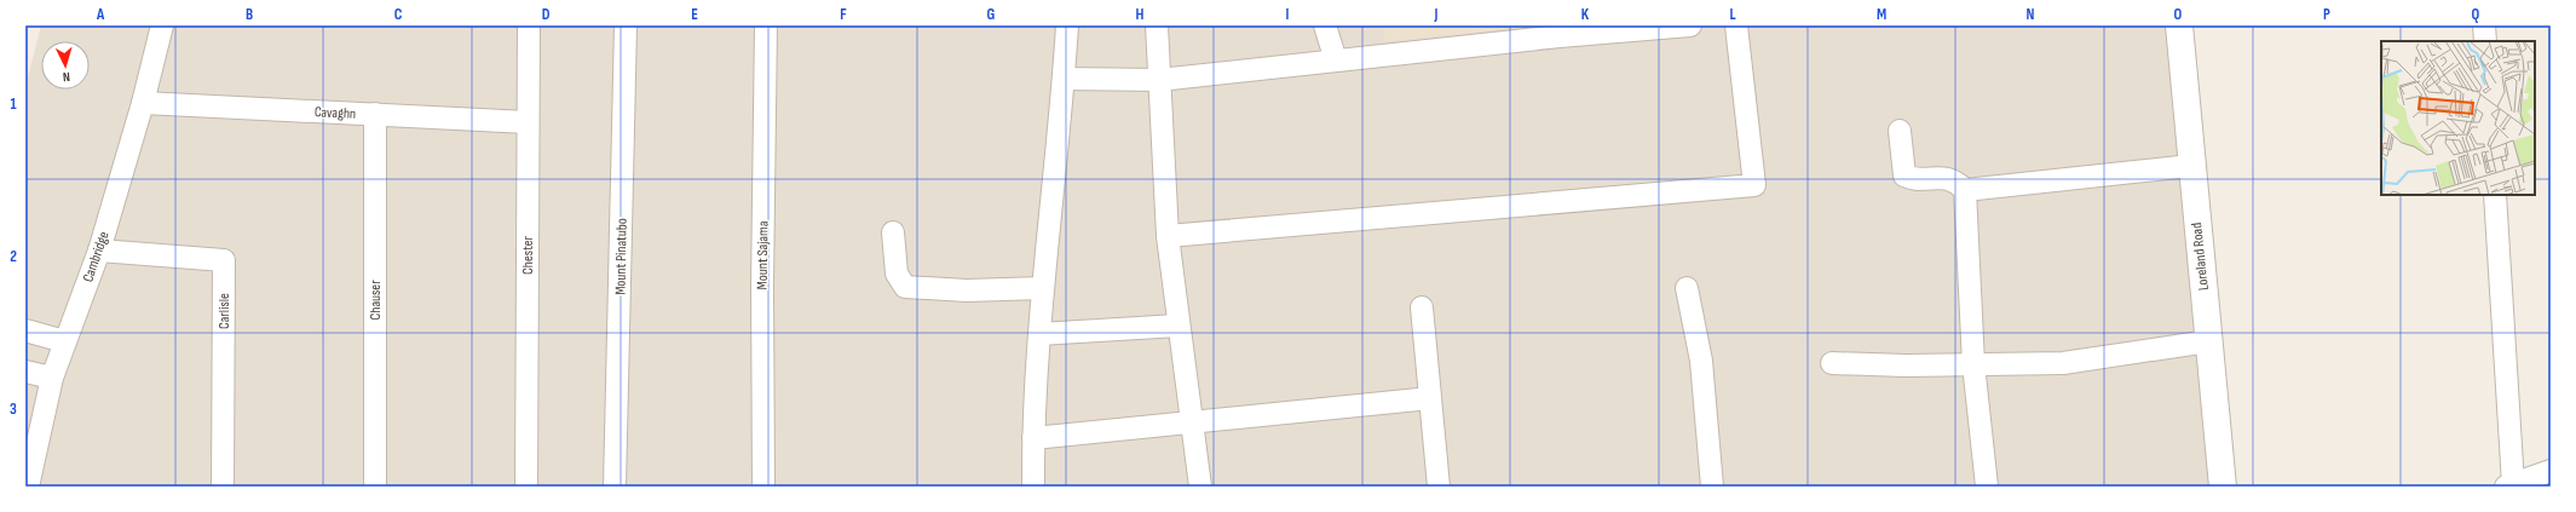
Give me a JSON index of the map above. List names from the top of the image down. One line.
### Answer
{"streets":{"street":["Cavaghn","Chester","Mount Sajama","Cambridge","Mount Pinatubo","Loreland Road","Chauser","Carlisle"]},"crossings":[["Cavaghn","Chester"],["Cavaghn","Cambridge"],["Cavaghn","Chauser"],["Cambridge","Carlisle"]],"north":"bottom","grid":{"columns":["A","B","C","D","E","F","G","H","I","J","K","L","M","N","O","P","Q"],"rows":["1","2","3"]}}
